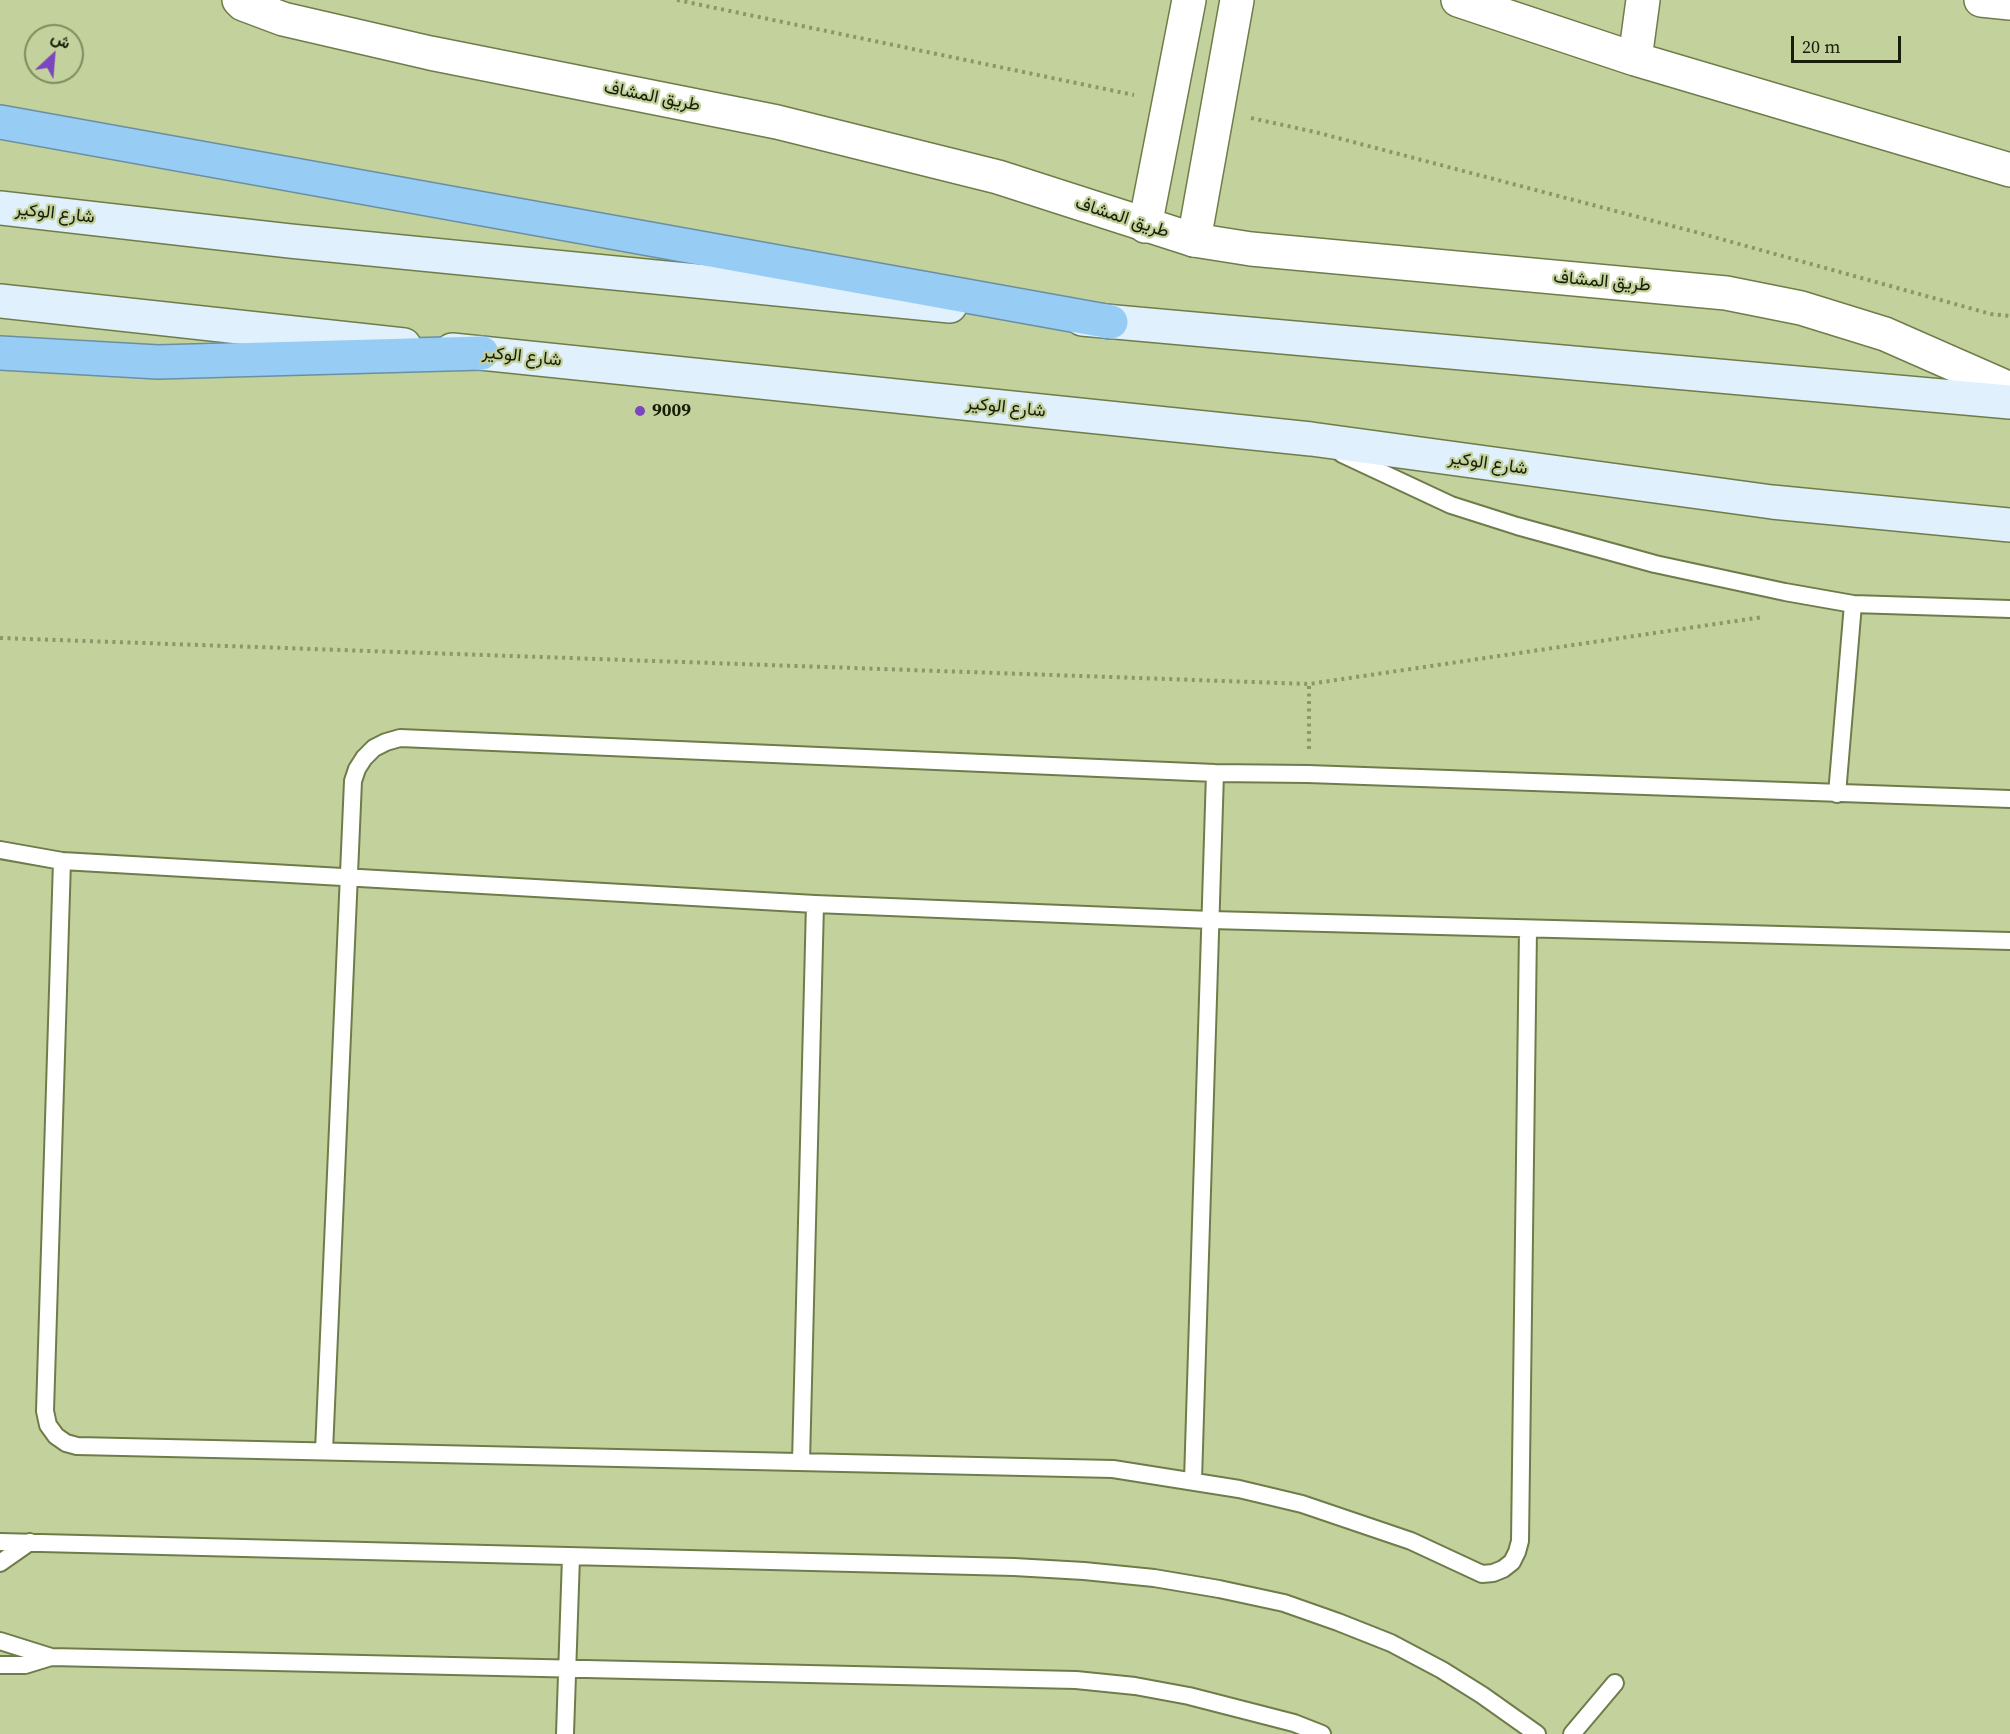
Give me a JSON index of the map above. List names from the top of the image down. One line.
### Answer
{"streets":{"main road":["شارع الوكير"],"street":["طريق المشاف"]},"places":["9009"],"scale_bar":"20 m","north":"top right"}
